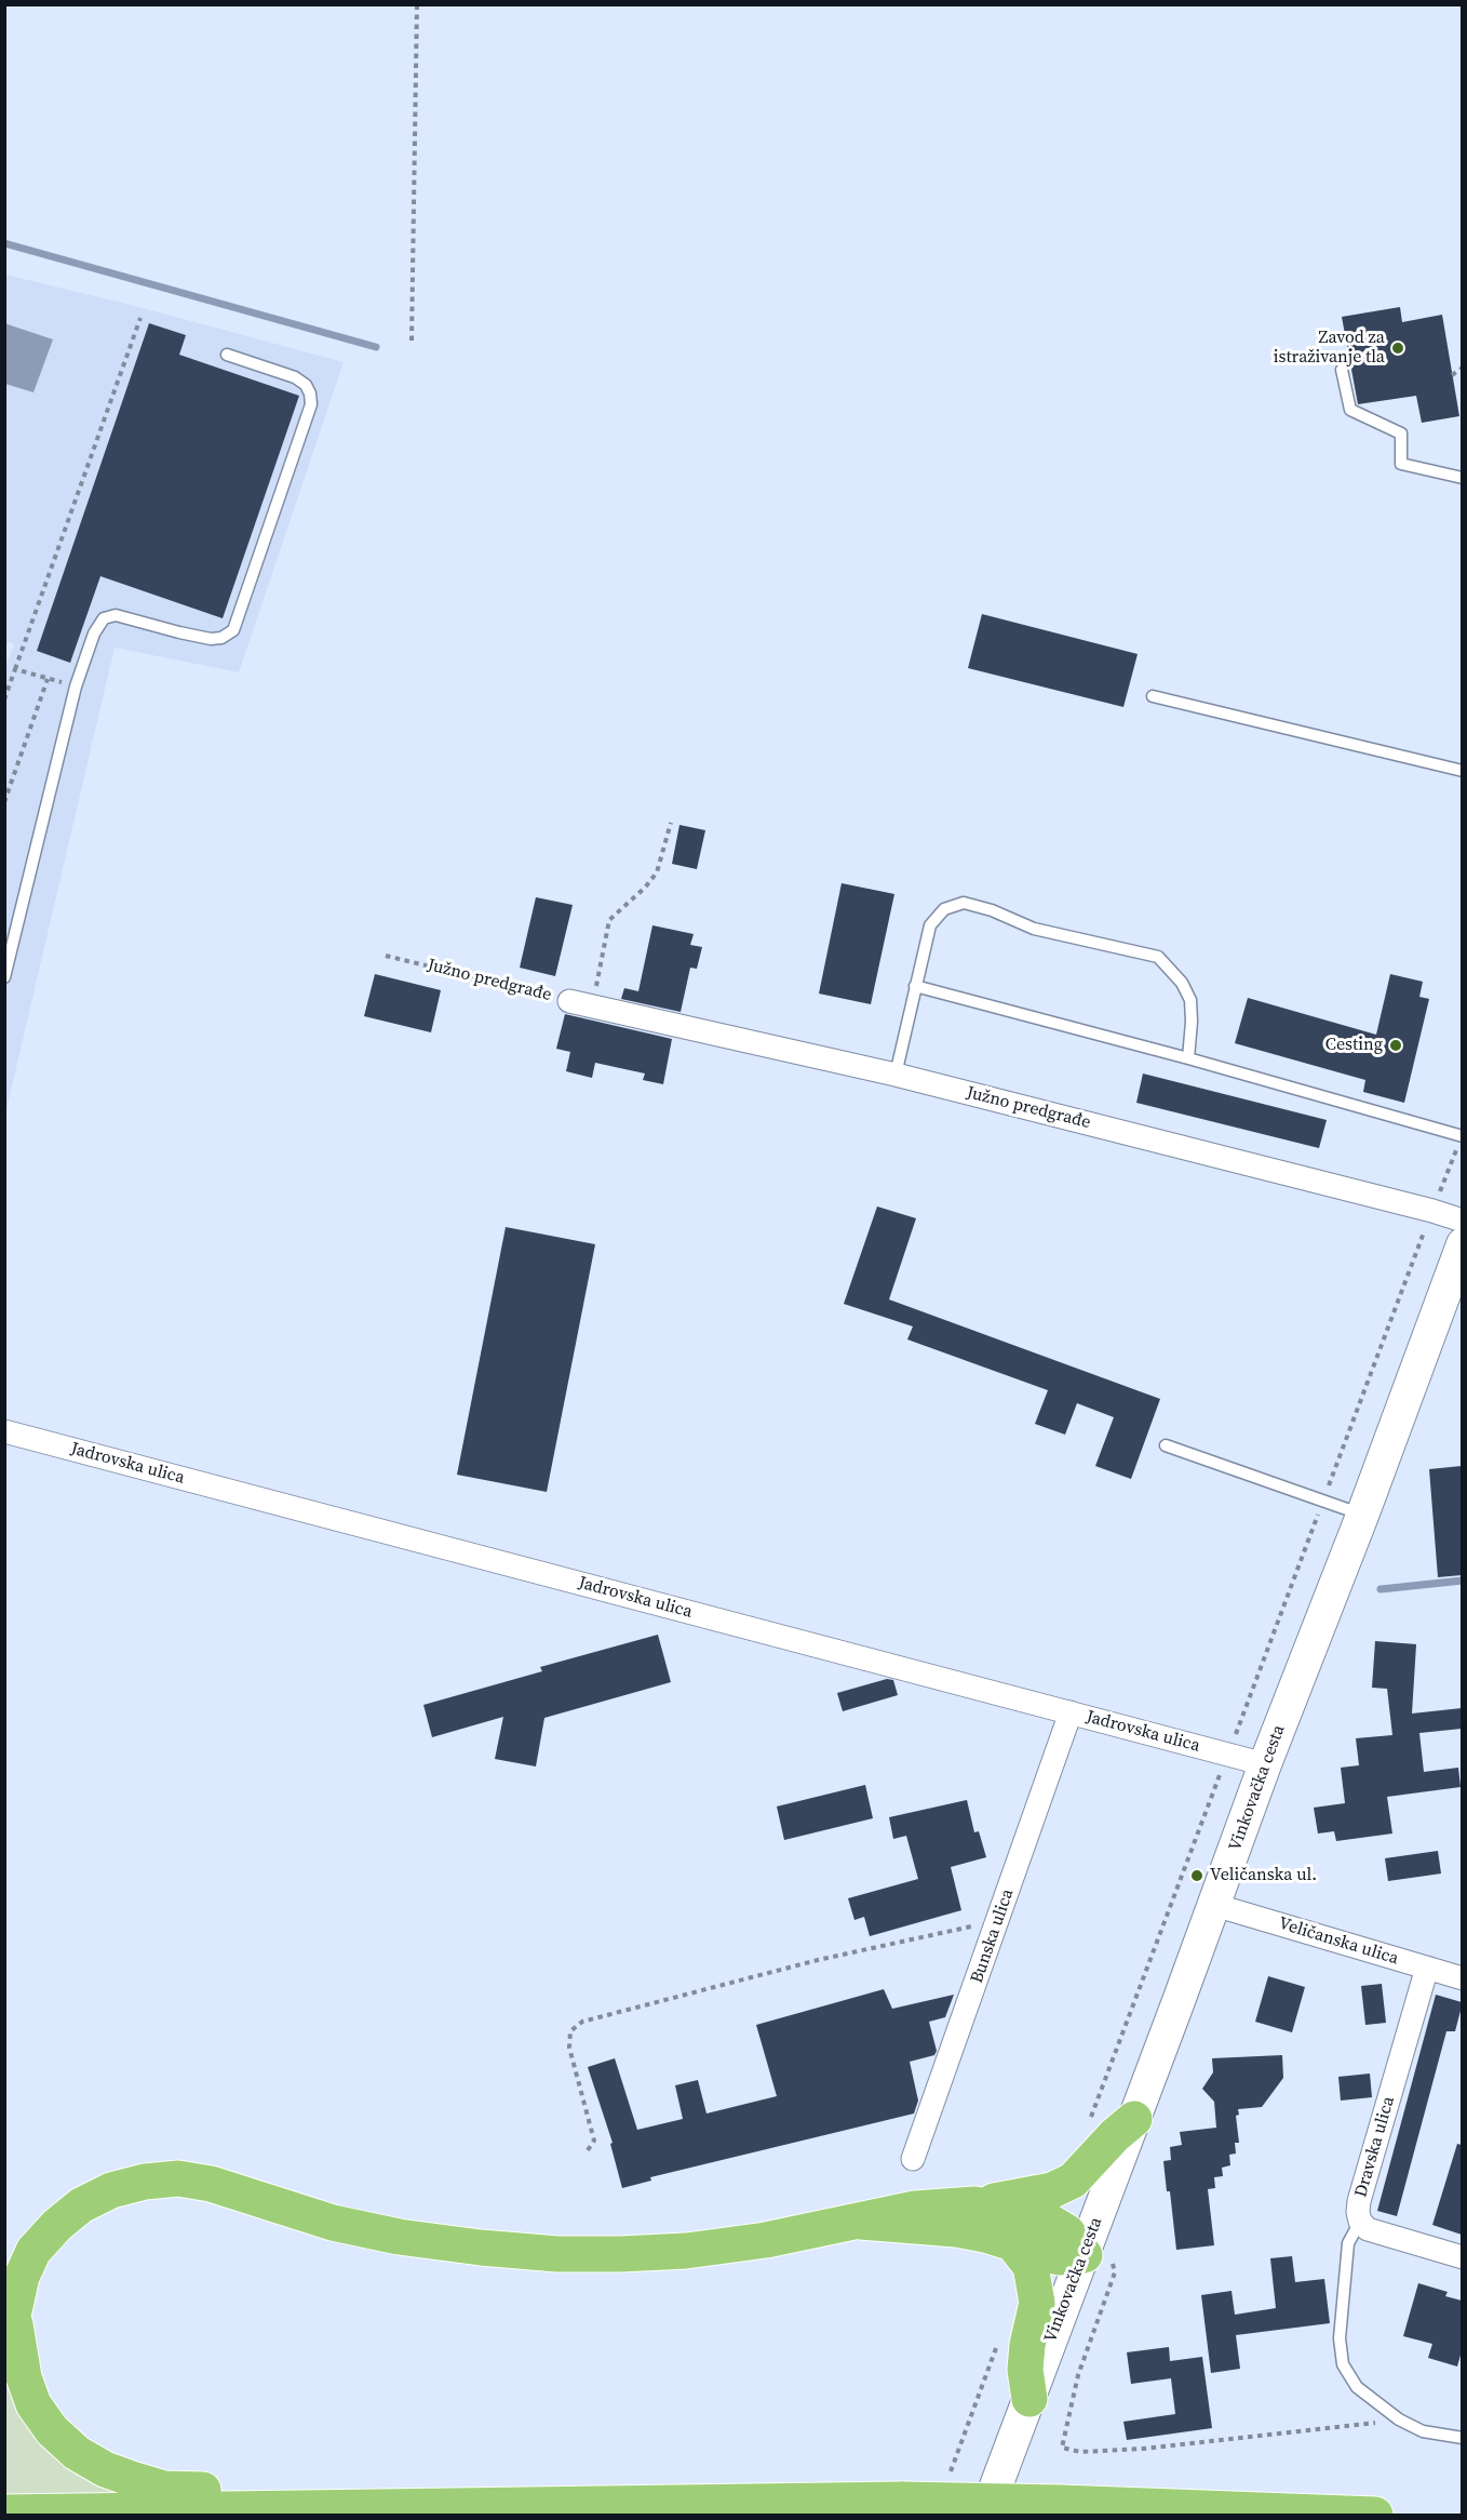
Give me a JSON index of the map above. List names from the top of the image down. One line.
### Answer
{"streets":{"main road":["Vinkovačka cesta"],"street":["Južno predgrađe","Jadrovska ulica","Bunska ulica","Veličanska ulica","Dravska ulica"]},"crossings":[["Jadrovska ulica","Vinkovačka cesta"],["Jadrovska ulica","Bunska ulica"],["Vinkovačka cesta","Veličanska ulica"],["Veličanska ulica","Dravska ulica"]],"places":["Zavod za istraživanje tla","Cesting","Veličanska ul."]}
